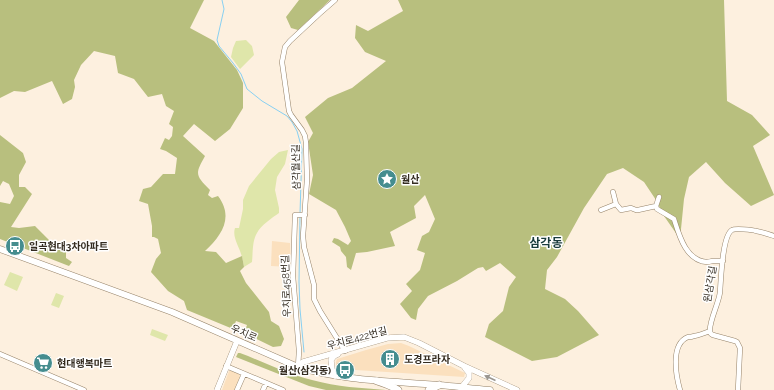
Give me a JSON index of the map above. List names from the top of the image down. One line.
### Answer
{"streets":{"main road":["우치로"],"street":["삼각월산길","원삼각길","우치로458번길","우치로422번길"]},"crossings":[["삼각월산길","우치로458번길"],["삼각월산길","우치로422번길"],["우치로458번길","우치로"],["우치로458번길","우치로422번길"],["우치로","우치로422번길"]],"districts":["삼각동"],"places":{"place":["월산"],"bus stop":["일곡현대3차아파트","월산(삼각동)"],"building":["도경프라자"],"supermarket":["현대행복마트"]}}
